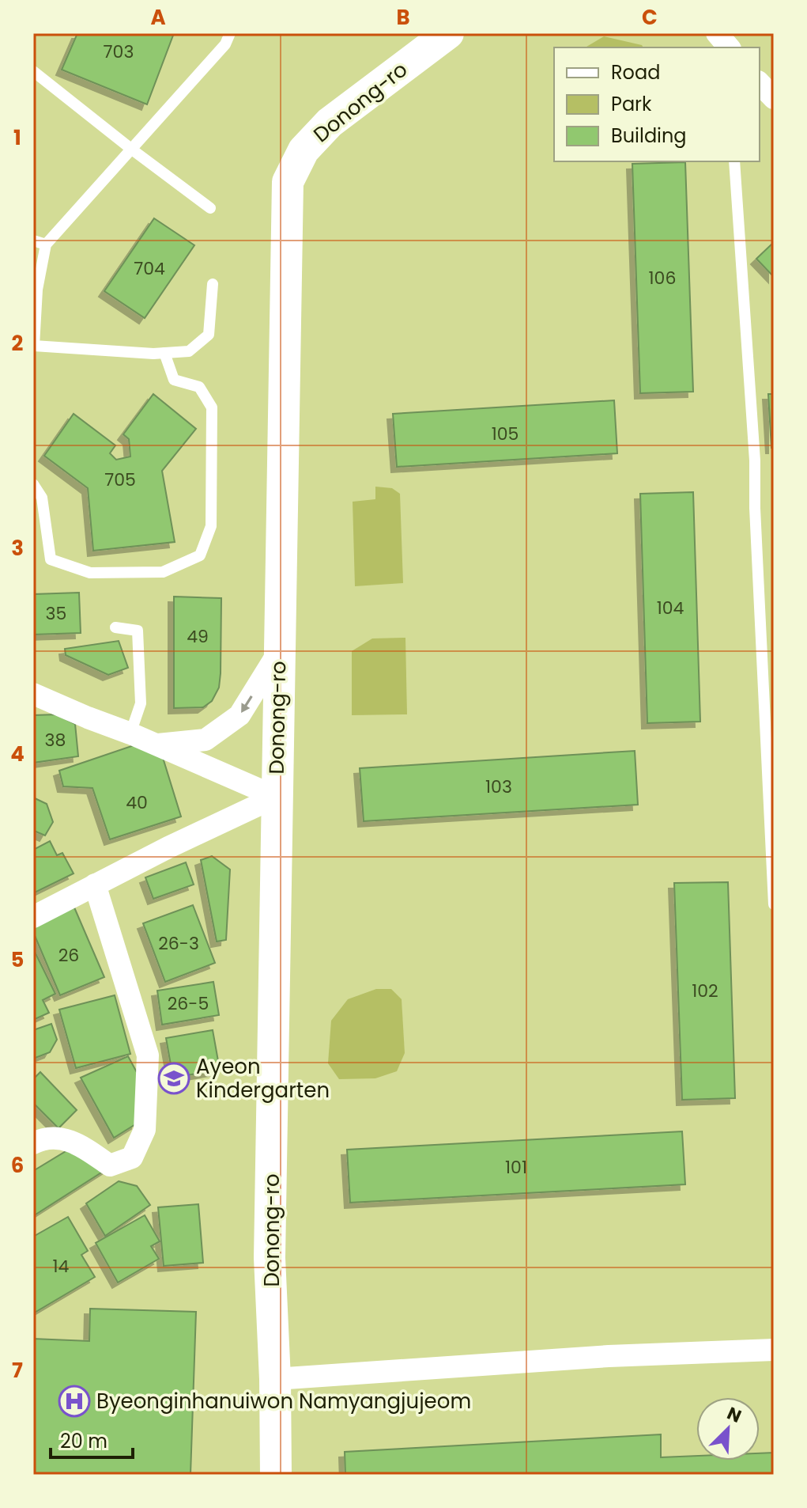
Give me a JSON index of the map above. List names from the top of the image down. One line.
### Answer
{"streets":{"street":["Donong-ro"]},"places":{"school or university":["Ayeon Kindergarten"],"hospital":["Byeonginhanuiwon Namyangjujeom"]},"house_numbers":["703","704","106","105","705","104","35","49","38","103","40","26-3","26","102","26-5","101","14"],"legend":["Road","Park","Building"],"scale_bar":"20 m","north":"top right","grid":{"columns":["A","B","C"],"rows":["1","2","3","4","5","6","7"]}}
